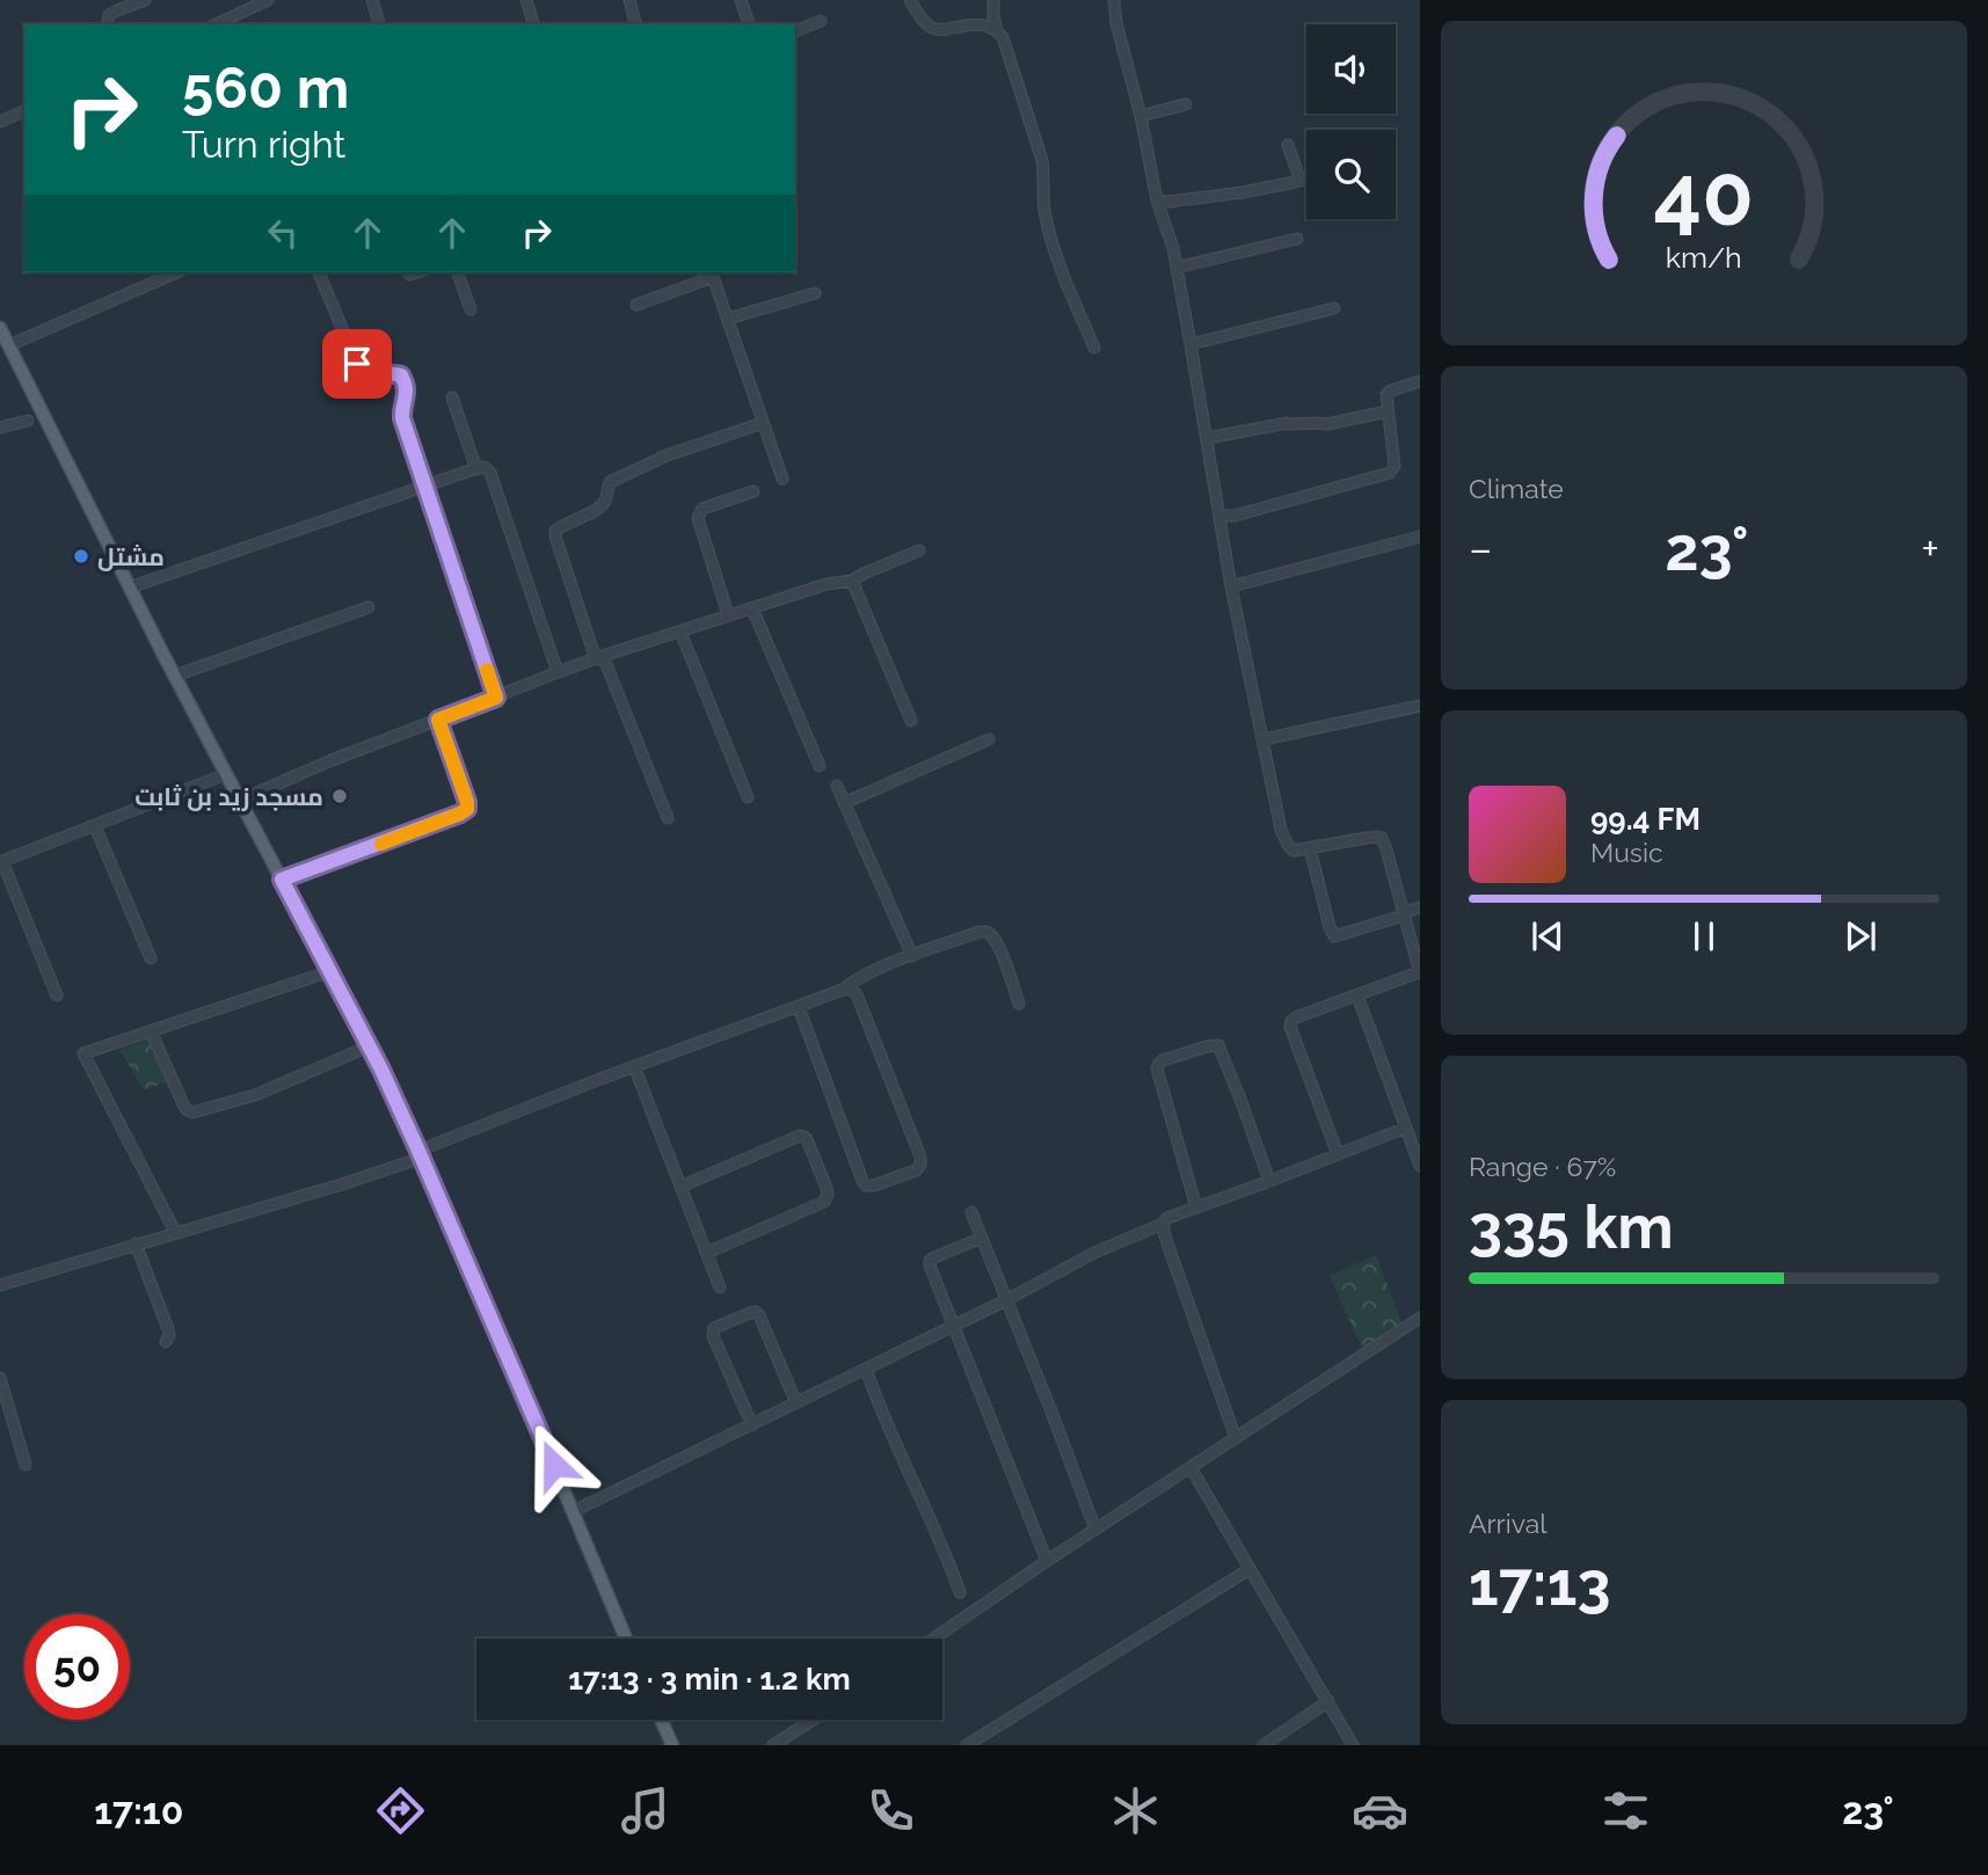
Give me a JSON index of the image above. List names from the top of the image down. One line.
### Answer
{"places":["مشتل","مسجد زيد بن ثابت"],"page":{"turn":["560 m","Turn right"],"tile":["Climate",["Range · 67%","335 km"],["Arrival","17:13"]],"heat":["−","23°","+"],"song":["99.4 FM","Music"],"limit":"50","trip":"17:13 · 3 min · 1.2 km","tabs":["17:10","23°"],"gauge":["40","km/h"]}}
